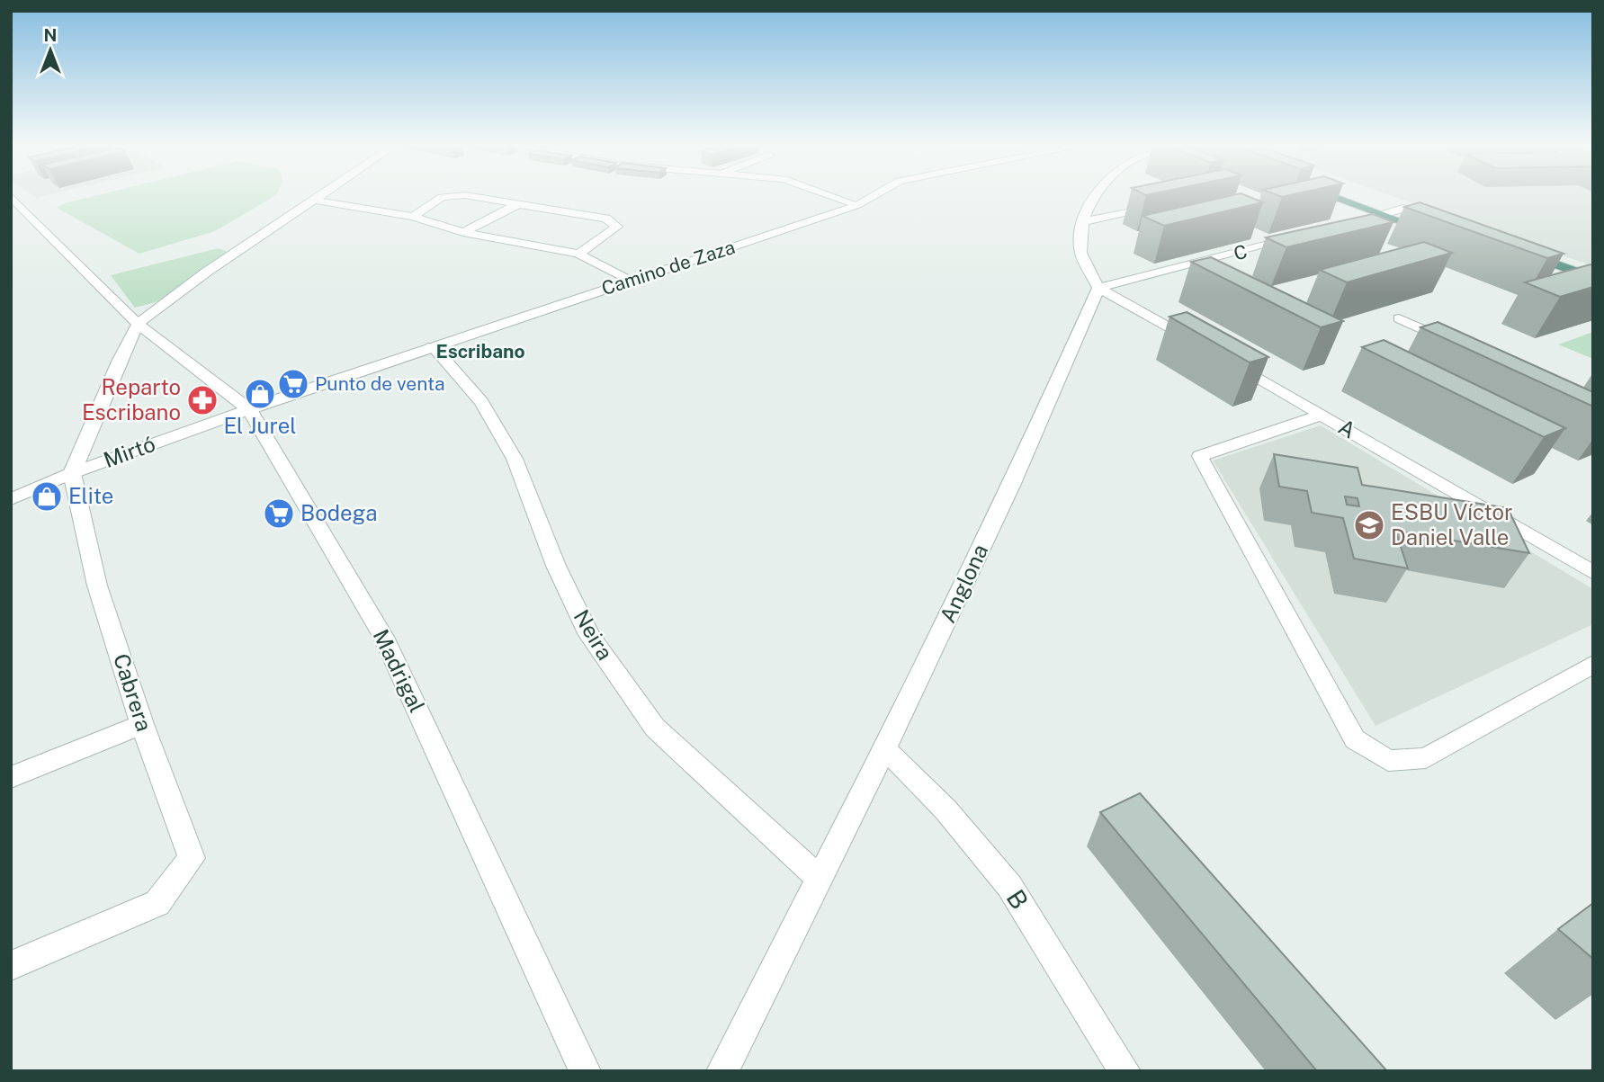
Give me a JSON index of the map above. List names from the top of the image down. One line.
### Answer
{"streets":{"street":["C","Camino de Zaza","A","Mirtó","Anglona","Neira","Madrigal","Cabrera","B"]},"crossings":[["C","Anglona"],["Camino de Zaza","Mirtó"],["Camino de Zaza","Neira"],["Camino de Zaza","Madrigal"],["Mirtó","Madrigal"],["Mirtó","Cabrera"],["Anglona","Neira"],["Anglona","B"]],"districts":["Escribano"],"places":{"supermarket":["Punto de venta","Bodega"],"shop":["El Jurel","Elite"],"pharmacy":["Reparto Escribano"],"school or university":["ESBU Víctor Daniel Valle"]},"north":"top"}
